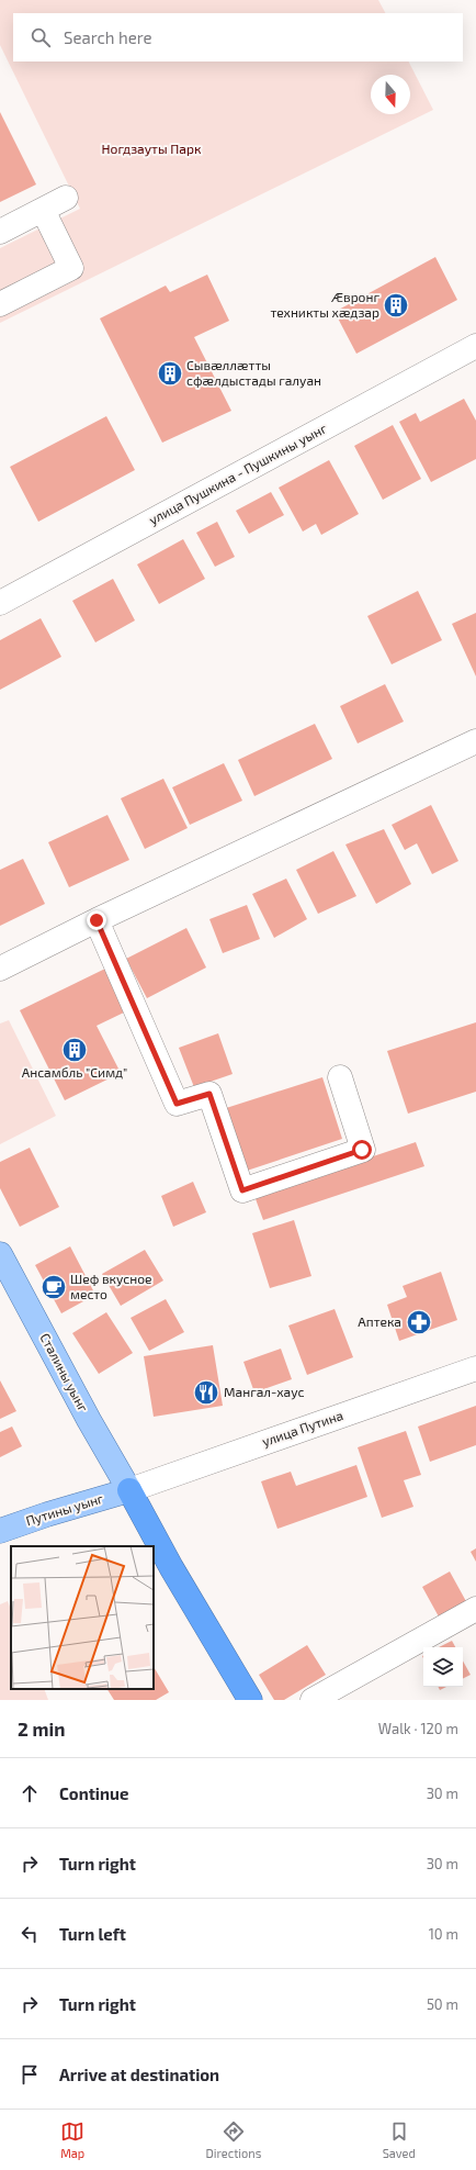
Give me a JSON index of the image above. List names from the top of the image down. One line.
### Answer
{"streets":{"main road":["Сталины уынг","Путины уынг"],"street":["улица Пушкина - Пушкины уынг","улица Путина"]},"crossings":[["Сталины уынг","улица Путина"],["Сталины уынг","Путины уынг"],["улица Путина","Путины уынг"]],"parks":["Ногдзауты Парк"],"places":{"building":["Æвpонг техникты хæдзар","Сывæллæтты сфæлдыстады галуан","Ансамбль \"Симд\""],"cafe":["Шеф вкусное место"],"pharmacy":["Аптека"],"restaurant":["Мангал-хаус"]},"north":"bottom","page":{"search":"Search here","heading":["2 min","Walk · 120 m"],"list":[["Continue","30 m"],["Turn right","30 m"],["Turn left","10 m"],["Turn right","50 m"],"Arrive at destination"],"nav":["Map","Directions","Saved"]}}
